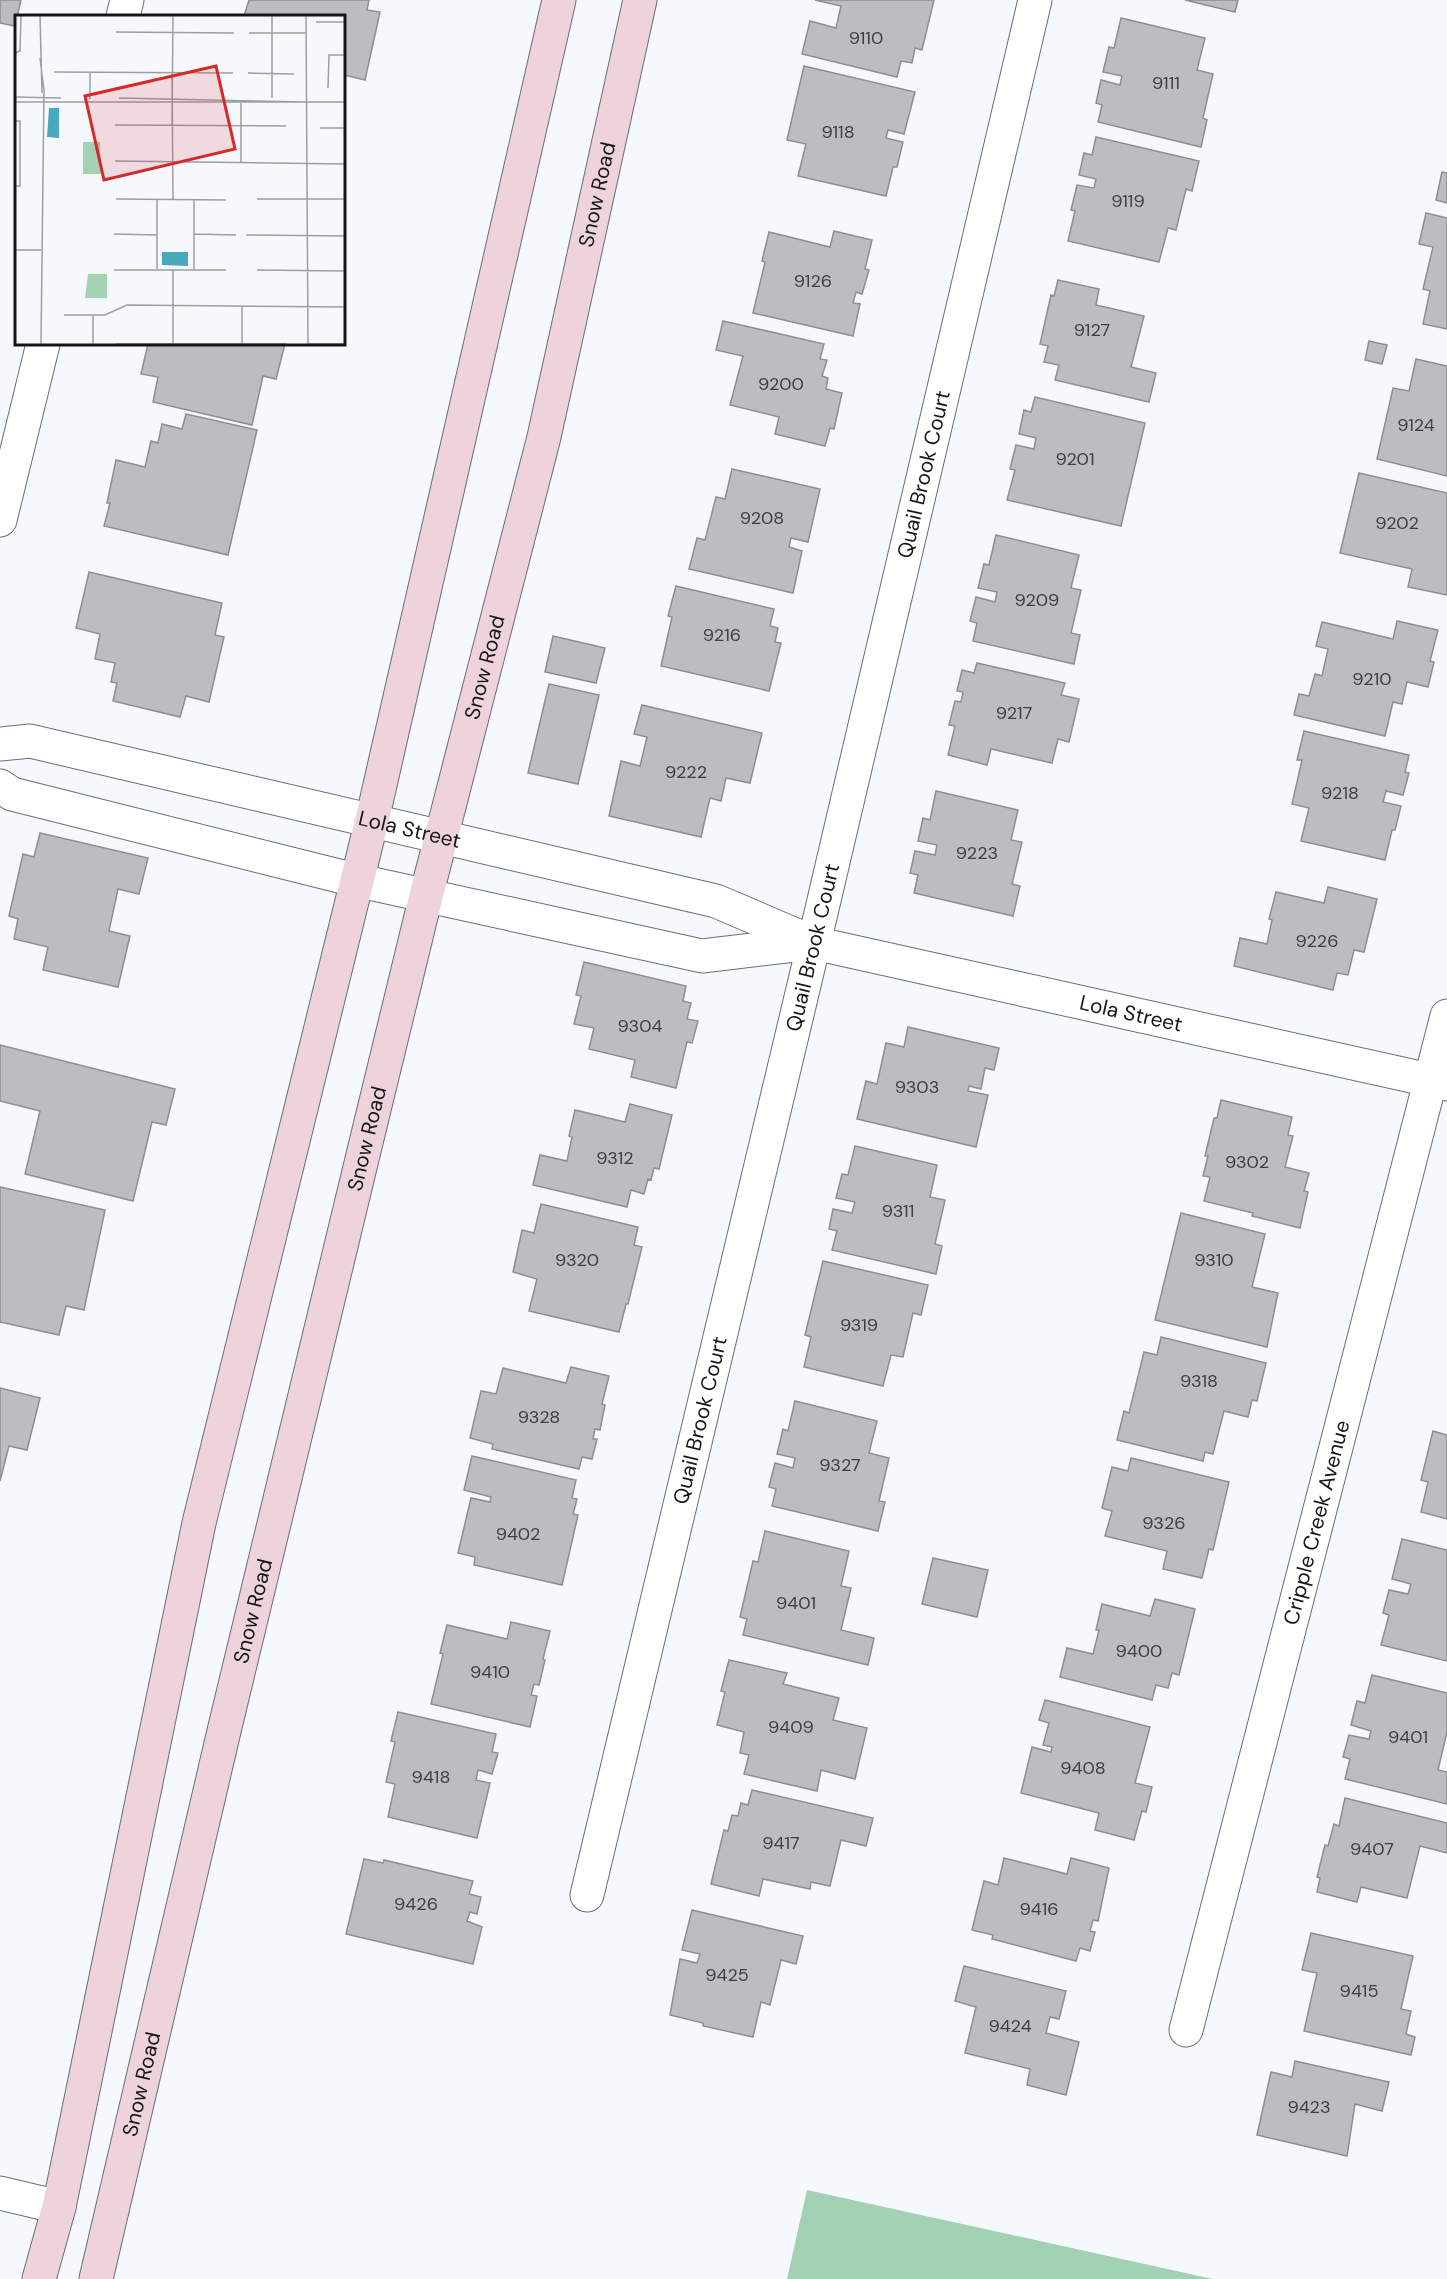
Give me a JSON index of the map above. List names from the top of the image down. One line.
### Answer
{"streets":{"main road":["Snow Road"],"street":["Quail Brook Court","Lola Street","Cripple Creek Avenue"]},"crossings":[["Snow Road","Lola Street"],["Quail Brook Court","Lola Street"],["Lola Street","Cripple Creek Avenue"]],"house_numbers":["9110","9111","9118","9119","9126","9127","9200","9124","9201","9208","9202","9209","9216","9210","9217","9222","9218","9223","9226","9304","9303","9312","9302","9311","9320","9310","9319","9318","9328","9327","9326","9402","9401","9400","9410","9409","9401","9408","9418","9417","9407","9426","9416","9425","9415","9424","9423"]}
